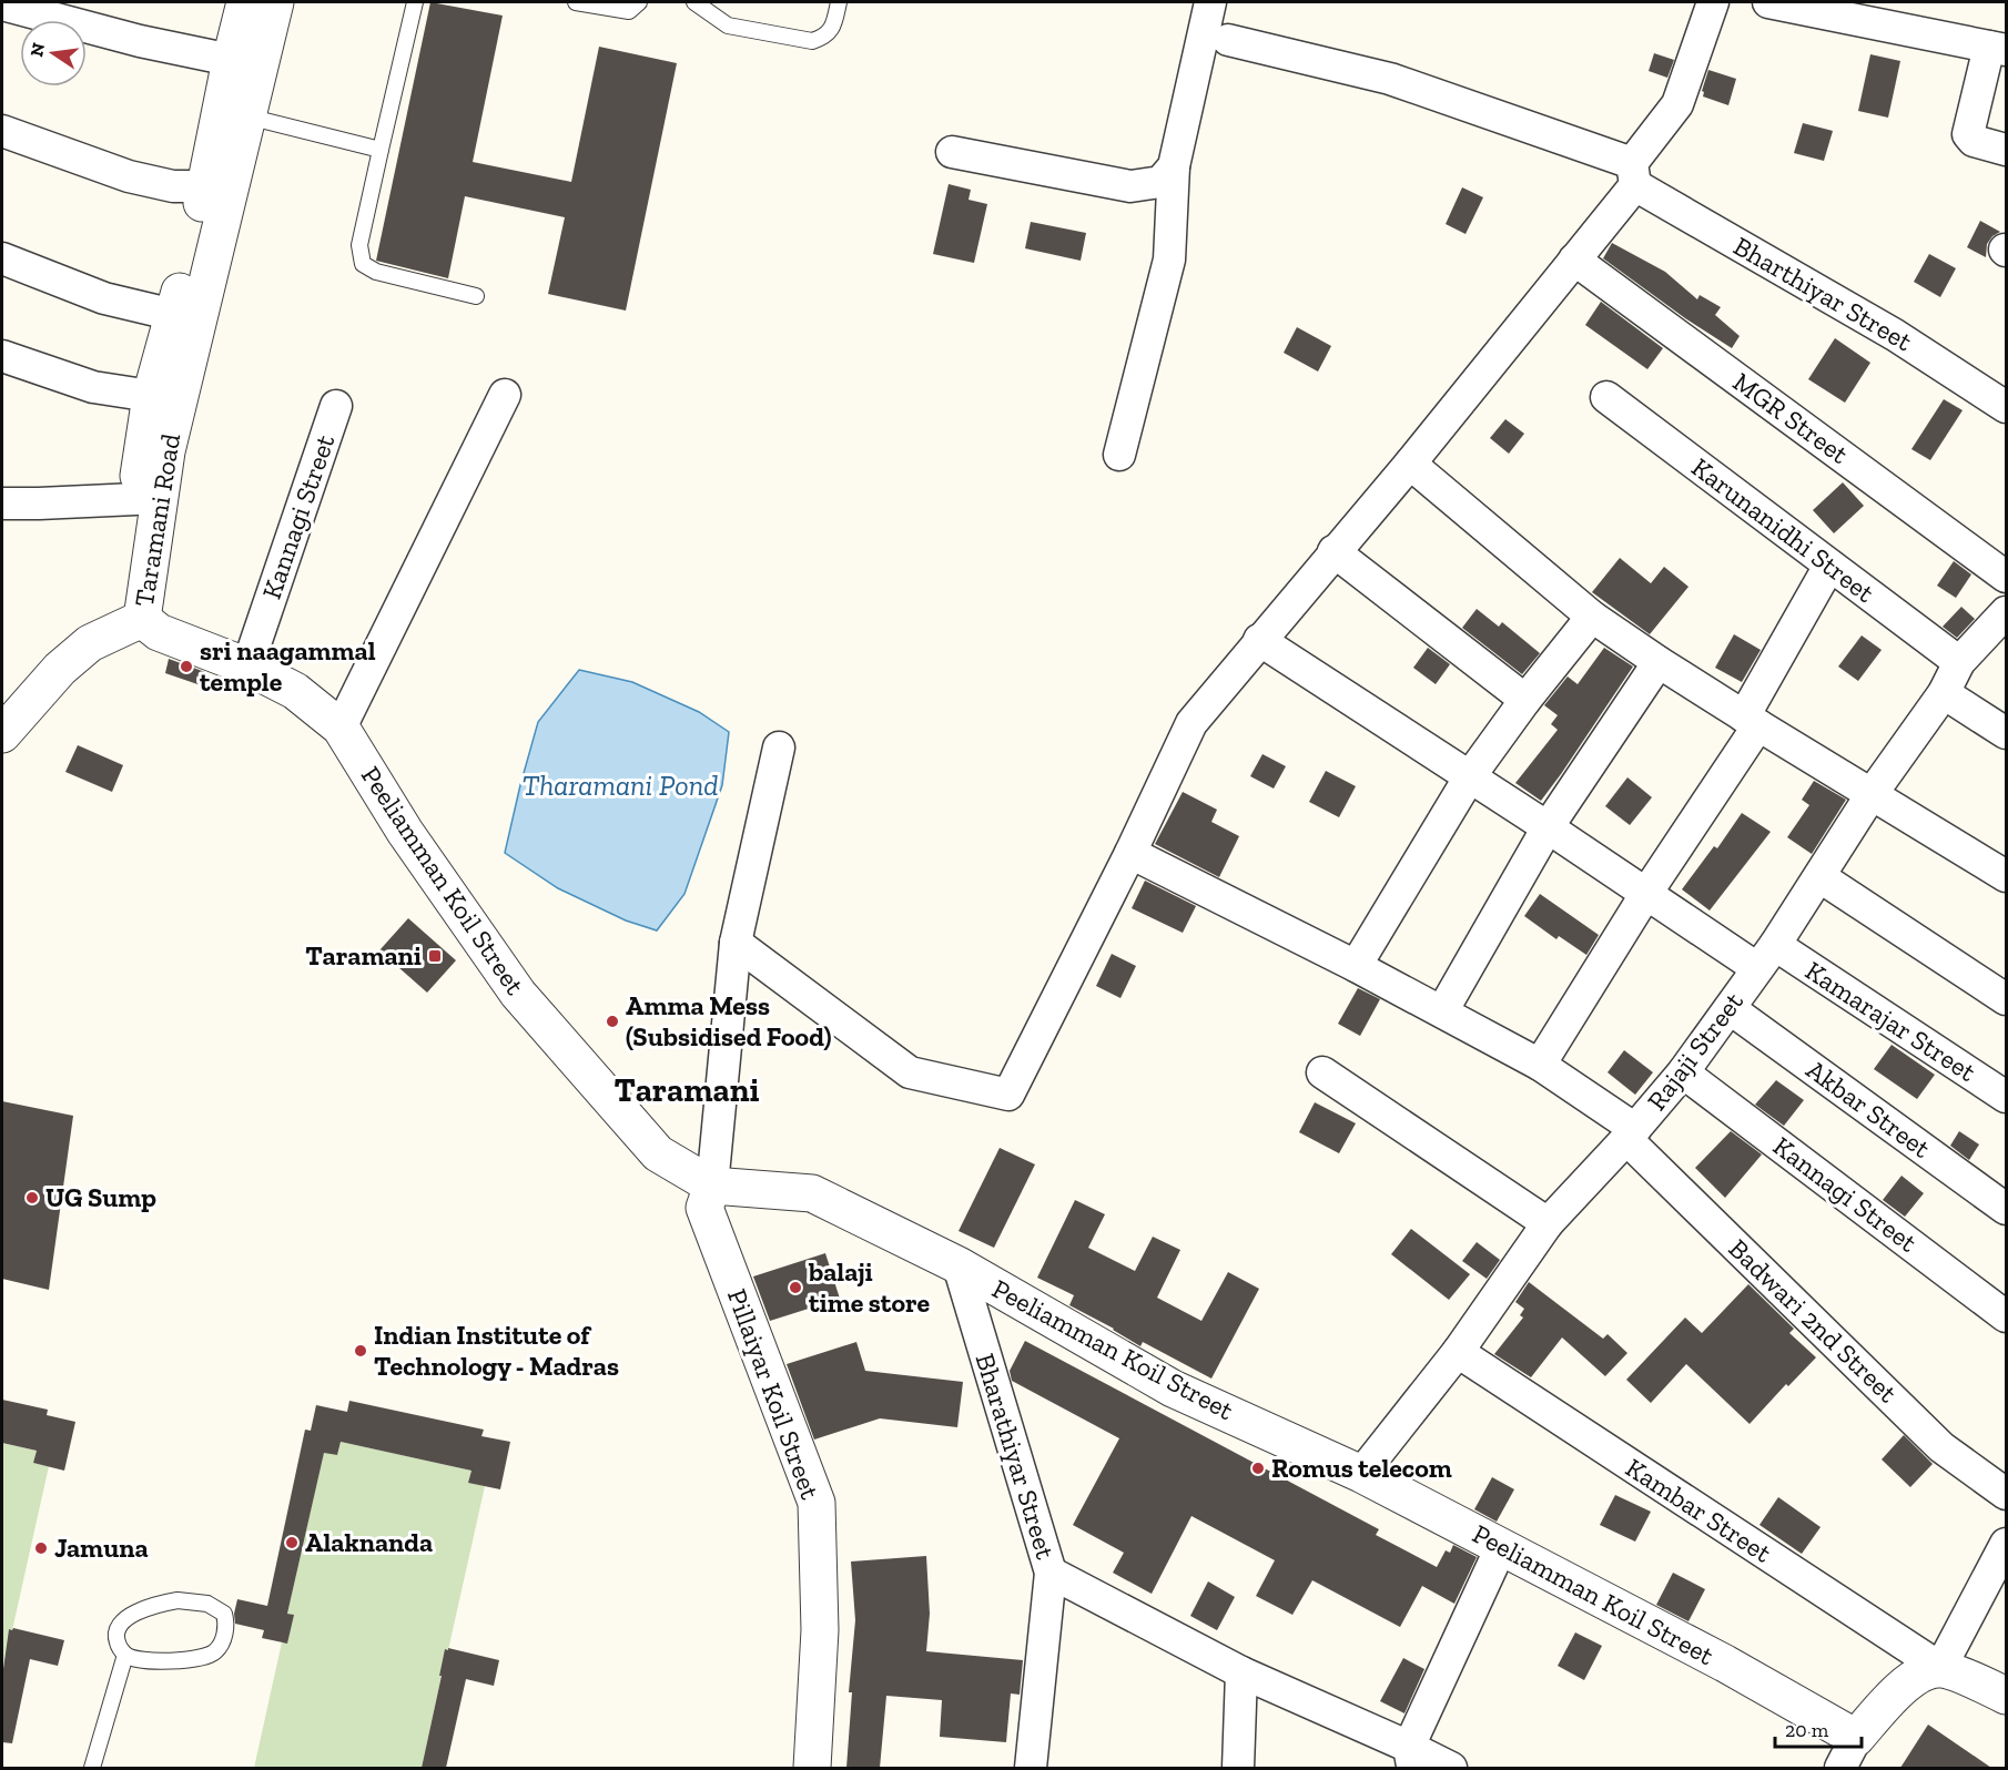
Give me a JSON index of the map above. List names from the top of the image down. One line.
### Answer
{"streets":{"street":["Bharthiyar Street","MGR Street","Kannagi Street","Taramani Road","Karunanidhi Street","Peeliamman Koil Street","Kamarajar Street","Rajaji Street","Akbar Street","Badwari 2nd Street","Pillaiyar Koil Street","Bharathiyar Street","Kambar Street"]},"crossings":[["Kannagi Street","Peeliamman Koil Street"],["Kannagi Street","Rajaji Street"],["Taramani Road","Peeliamman Koil Street"],["Karunanidhi Street","Rajaji Street"],["Peeliamman Koil Street","Rajaji Street"],["Peeliamman Koil Street","Pillaiyar Koil Street"],["Peeliamman Koil Street","Bharathiyar Street"],["Kamarajar Street","Rajaji Street"],["Rajaji Street","Akbar Street"],["Rajaji Street","Badwari 2nd Street"],["Rajaji Street","Kambar Street"]],"districts":["Taramani"],"water":["Tharamani Pond"],"places":{"other":["sri naagammal temple","Amma Mess (Subsidised Food)","UG Sump","balaji time store","Indian Institute of Technology - Madras","Romus telecom","Alaknanda","Jamuna"],"transit":["Taramani"]},"scale_bar":"20 m","north":"left"}
